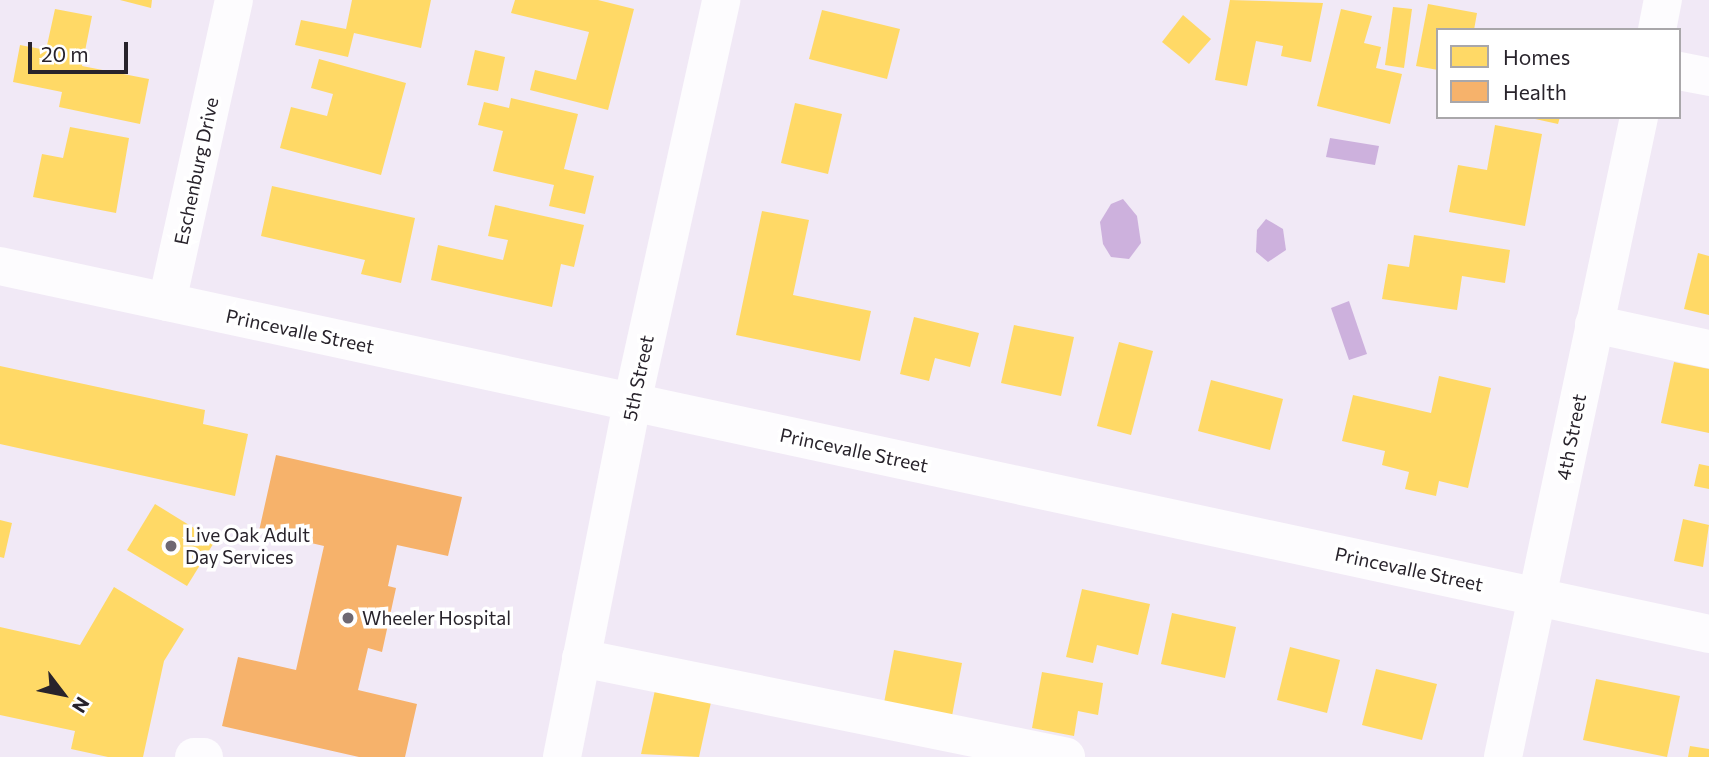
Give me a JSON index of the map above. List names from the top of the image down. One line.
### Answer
{"streets":{"street":["Eschenburg Drive","Princevalle Street","5th Street","4th Street"]},"crossings":[["Eschenburg Drive","Princevalle Street"],["Princevalle Street","5th Street"],["Princevalle Street","4th Street"]],"places":["Live Oak Adult Day Services","Wheeler Hospital"],"legend":["Homes","Health"],"scale_bar":"20 m","north":"bottom right"}
